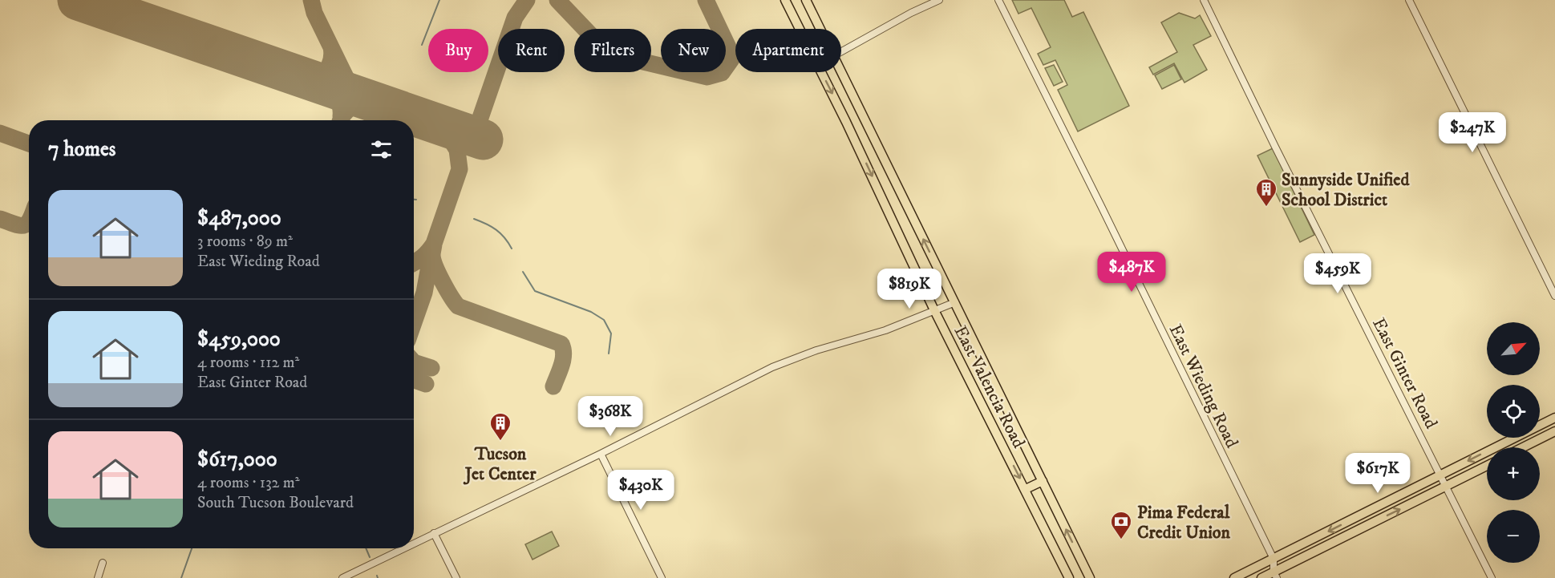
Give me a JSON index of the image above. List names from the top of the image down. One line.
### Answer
{"streets":{"main road":["East Valencia Road"],"street":["East Ginter Road","East Wieding Road"]},"places":{"building":["Sunnyside Unified School District","Tucson Jet Center"],"bank":["Pima Federal Credit Union"]},"north":"top right","page":{"chip":["Buy","Rent","Filters","New","Apartment"],"price":["$247K","$487K","$459K","$819K","$368K","$617K","$430K"],"heading":"7 homes","list":[{"name":"$487,000","note":"3 rooms · 89 m² · East Wieding Road"},{"name":"$459,000","note":"4 rooms · 112 m² · East Ginter Road"},{"name":"$617,000","note":"4 rooms · 132 m² · South Tucson Boulevard"}],"map_buttons":["+","−"]}}
